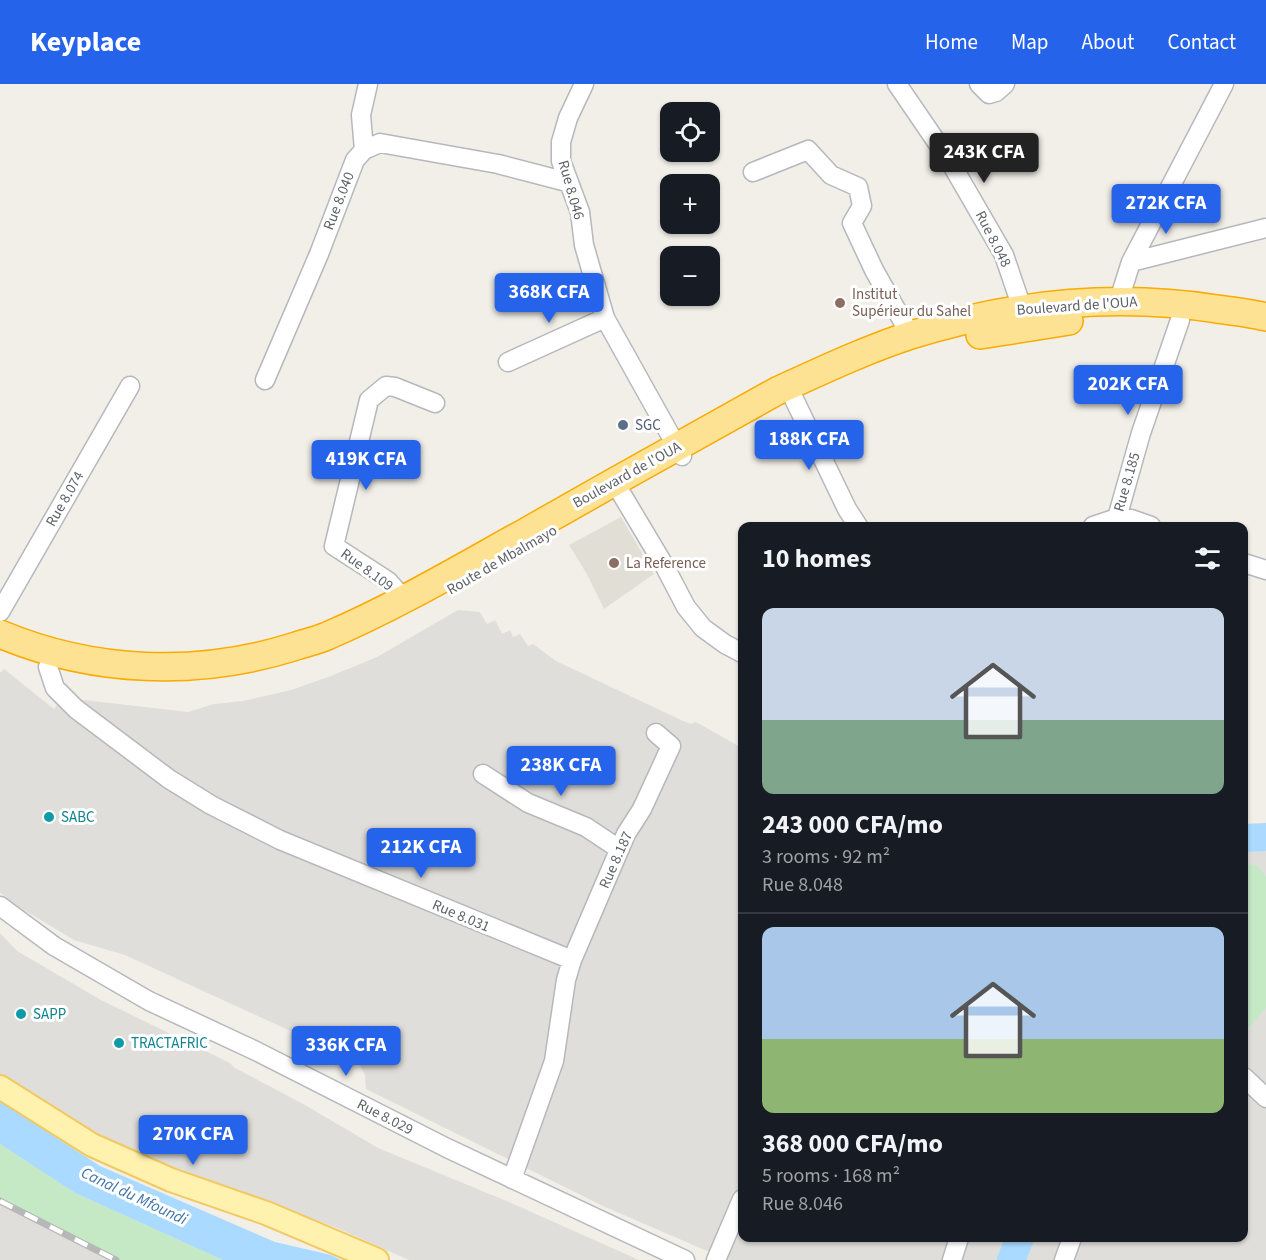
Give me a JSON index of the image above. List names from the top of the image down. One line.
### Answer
{"streets":{"highway":["Boulevard de l'OUA","Route de Mbalmayo"],"street":["Rue 8.046","Rue 8.040","Rue 8.048","Rue 8.185","Rue 8.074","Rue 8.109","Rue 8.187","Rue 8.031","Rue 8.029"]},"crossings":[["Rue 8.046","Boulevard de l'OUA"],["Rue 8.046","Route de Mbalmayo"],["Rue 8.048","Boulevard de l'OUA"],["Boulevard de l'OUA","Route de Mbalmayo"],["Boulevard de l'OUA","Rue 8.109"],["Rue 8.185","Route de Mbalmayo"],["Route de Mbalmayo","Rue 8.031"],["Rue 8.187","Rue 8.031"]],"water":["Canal du Mfoundi"],"places":["Institut Supérieur du Sahel","SGC","La Reference","SABC","SAPP","TRACTAFRIC"],"page":{"header":"Keyplace","nav":["Home","Map","About","Contact"],"map_buttons":["+","−"],"price":["243K CFA","272K CFA","368K CFA","202K CFA","188K CFA","419K CFA","238K CFA","212K CFA","336K CFA","270K CFA"],"heading":"10 homes","list":[{"name":"243 000 CFA/mo","note":"3 rooms · 92 m² · Rue 8.048"},{"name":"368 000 CFA/mo","note":"5 rooms · 168 m² · Rue 8.046"}]}}
